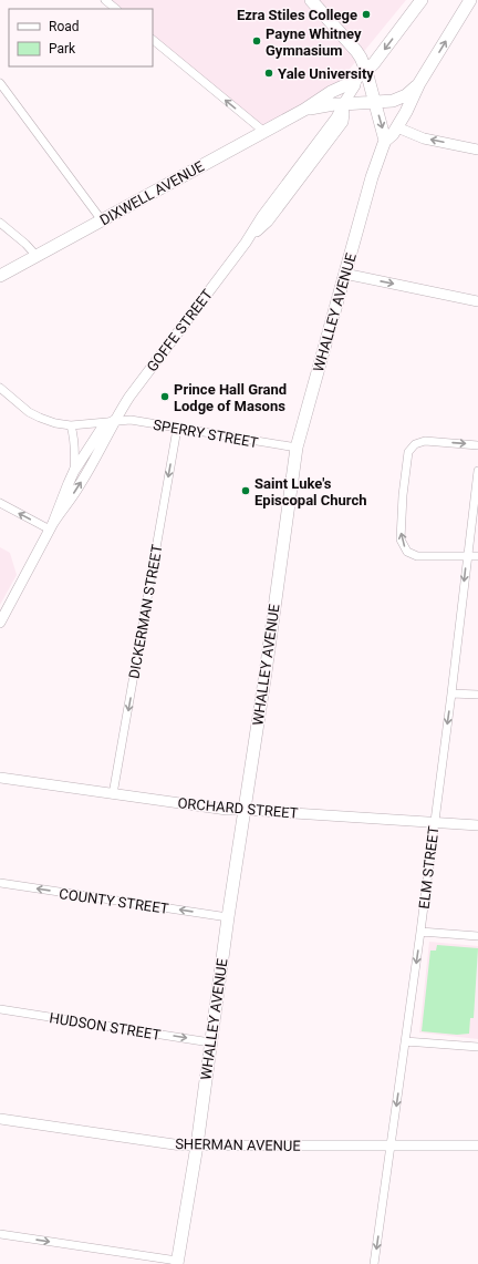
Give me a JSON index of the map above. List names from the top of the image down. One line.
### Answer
{"streets":{"main road":["DIXWELL AVENUE","WHALLEY AVENUE","GOFFE STREET","ORCHARD STREET","SHERMAN AVENUE"],"street":["SPERRY STREET","DICKERMAN STREET","ELM STREET","COUNTY STREET","HUDSON STREET"]},"crossings":[["DIXWELL AVENUE","WHALLEY AVENUE"],["DIXWELL AVENUE","GOFFE STREET"],["WHALLEY AVENUE","SPERRY STREET"],["WHALLEY AVENUE","ORCHARD STREET"],["WHALLEY AVENUE","COUNTY STREET"],["WHALLEY AVENUE","HUDSON STREET"],["WHALLEY AVENUE","SHERMAN AVENUE"],["GOFFE STREET","SPERRY STREET"],["SPERRY STREET","DICKERMAN STREET"],["DICKERMAN STREET","ORCHARD STREET"],["ORCHARD STREET","ELM STREET"],["ELM STREET","SHERMAN AVENUE"]],"one_way":["DICKERMAN STREET","ELM STREET","COUNTY STREET","HUDSON STREET"],"places":["Ezra Stiles College","Payne Whitney Gymnasium","Yale University","Prince Hall Grand Lodge of Masons","Saint Luke's Episcopal Church"],"legend":["Road","Park"]}
